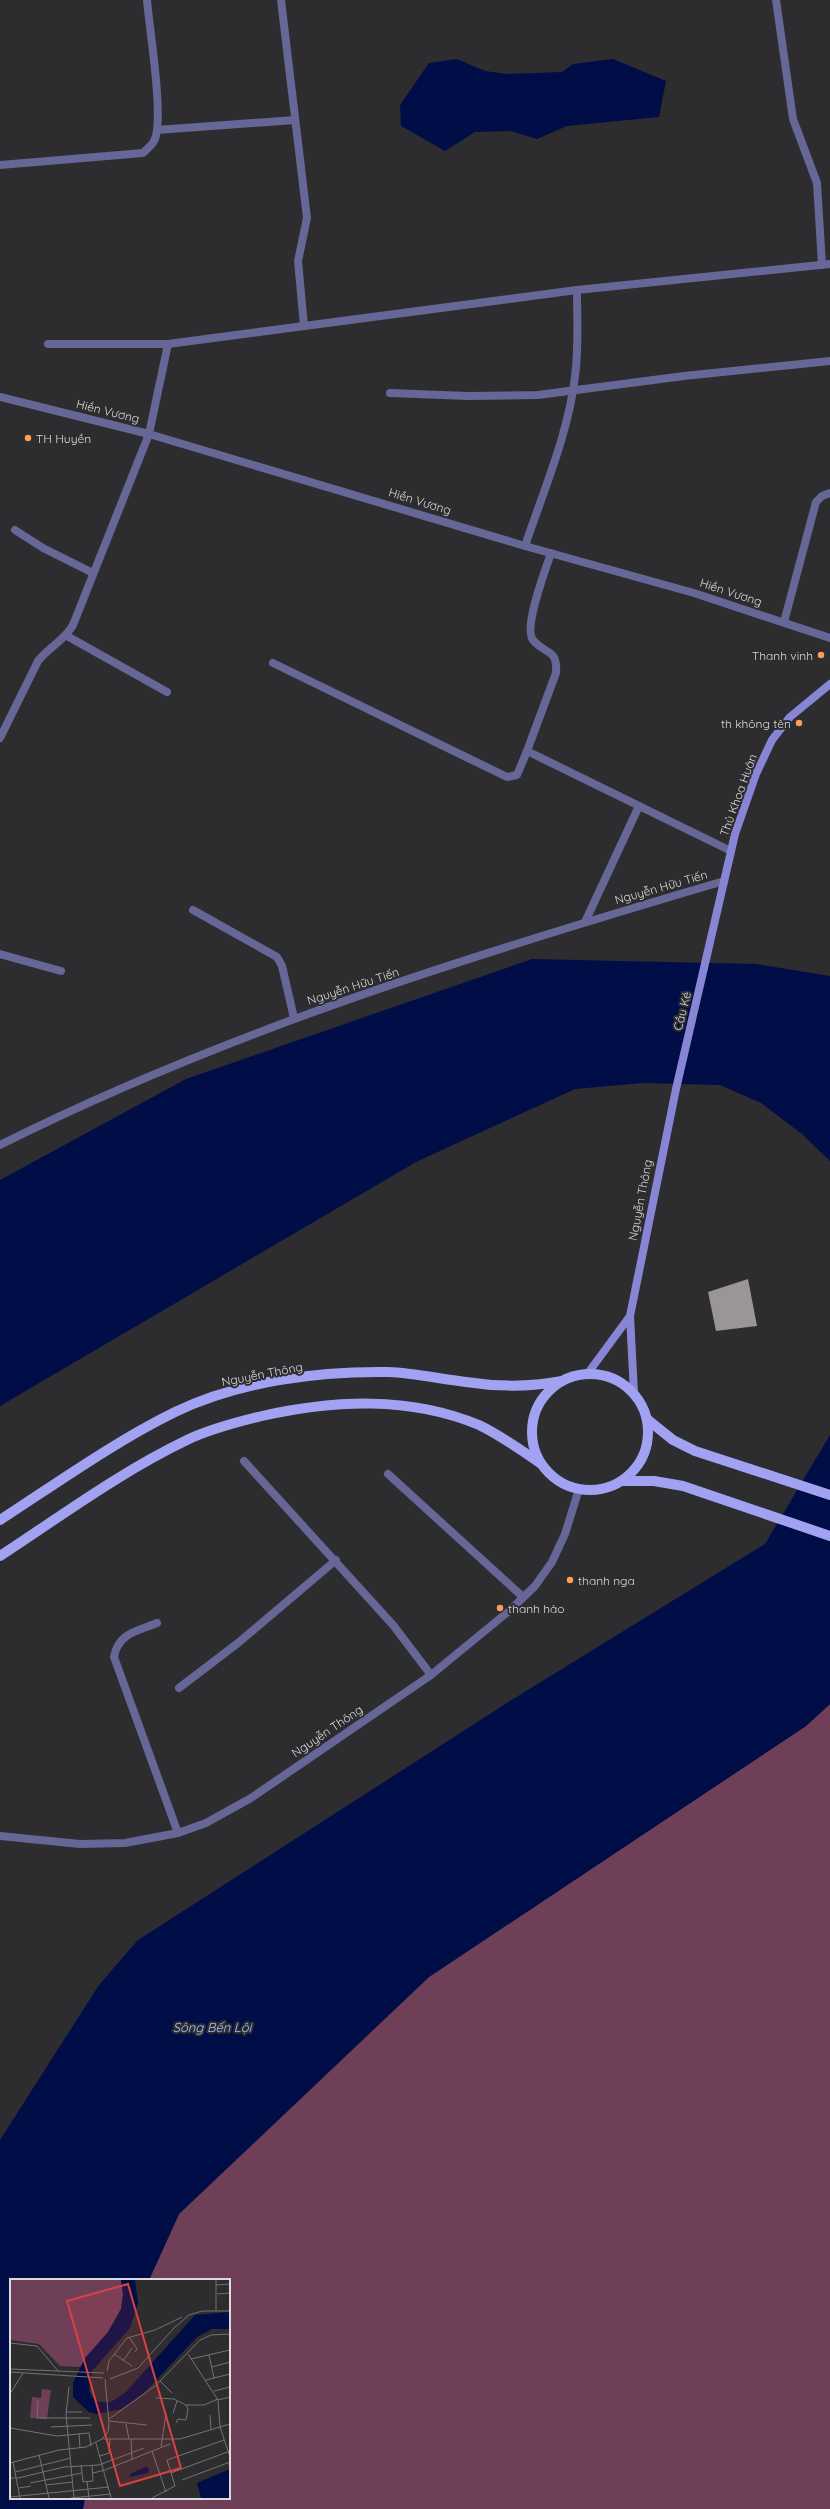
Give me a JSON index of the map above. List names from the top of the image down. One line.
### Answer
{"streets":{"main road":["Thủ Khoa Huân","Cầu Ké","Nguyễn Thông"],"street":["Hiền Vương","Nguyễn Hữu Tiến"]},"crossings":[["Thủ Khoa Huân","Nguyễn Hữu Tiến"],["Thủ Khoa Huân","Cầu Ké"],["Cầu Ké","Nguyễn Thông"]],"water":["Sông Bến Lội"],"places":["TH Huyền","Thanh vinh","th không tên","thanh nga","thanh hảo"]}
